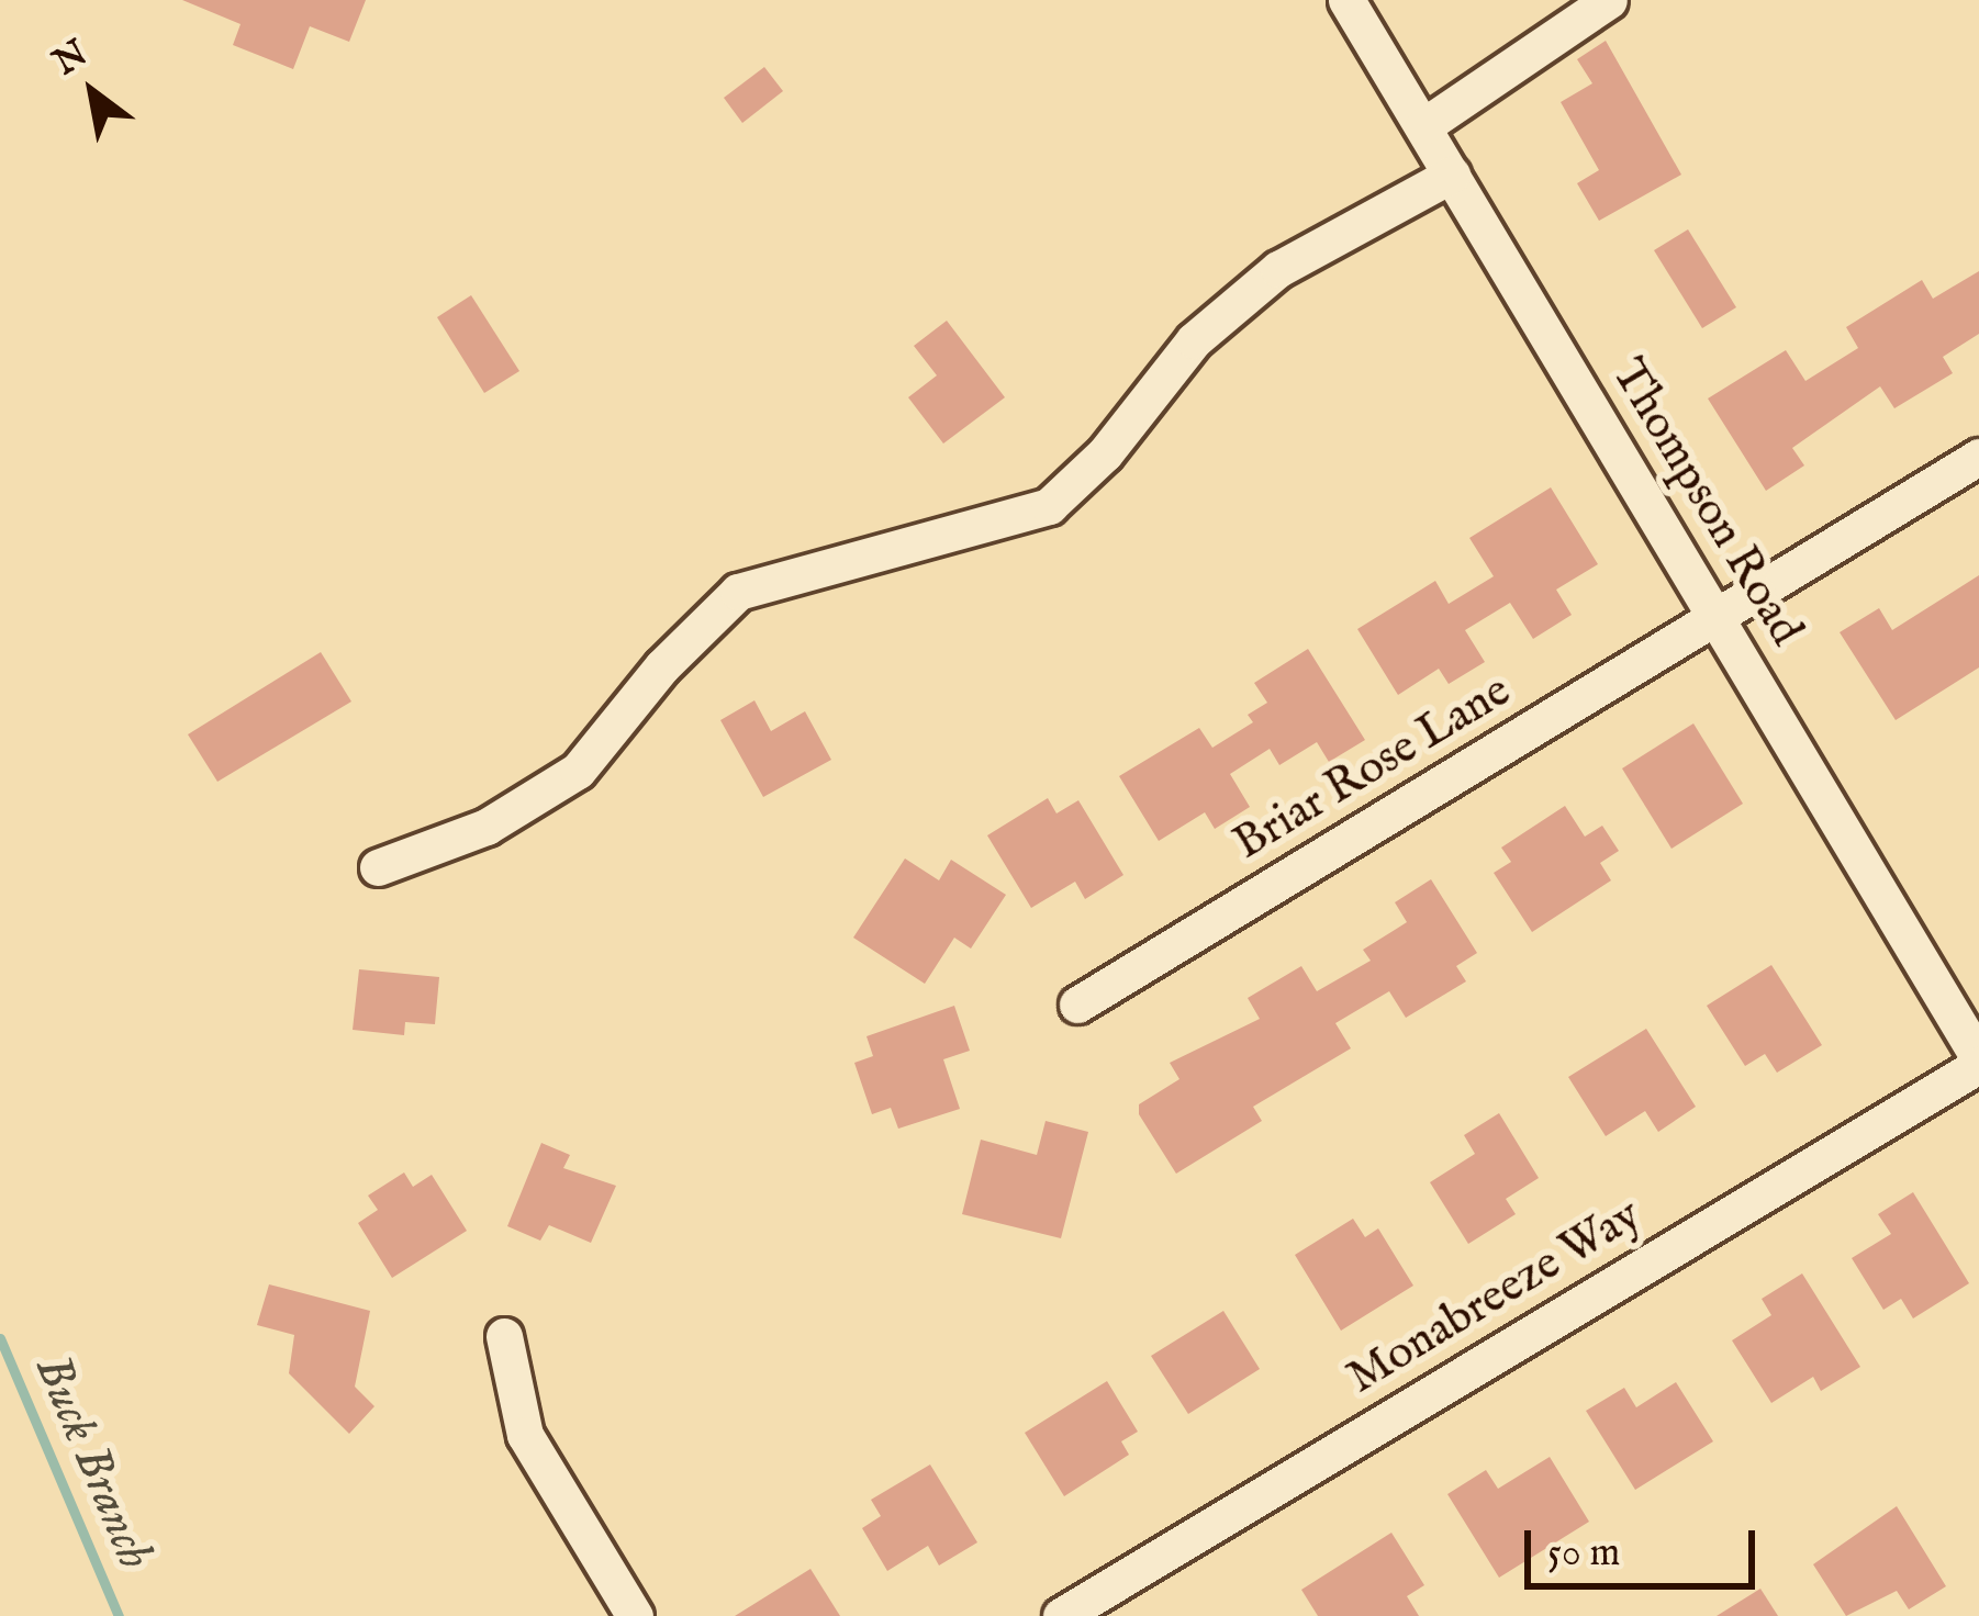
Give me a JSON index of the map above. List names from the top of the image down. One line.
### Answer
{"streets":{"street":["Thompson Road","Briar Rose Lane","Monabreeze Way"]},"crossings":[["Thompson Road","Briar Rose Lane"],["Thompson Road","Monabreeze Way"]],"water":["Buck Branch"],"scale_bar":"50 m","north":"top left"}
